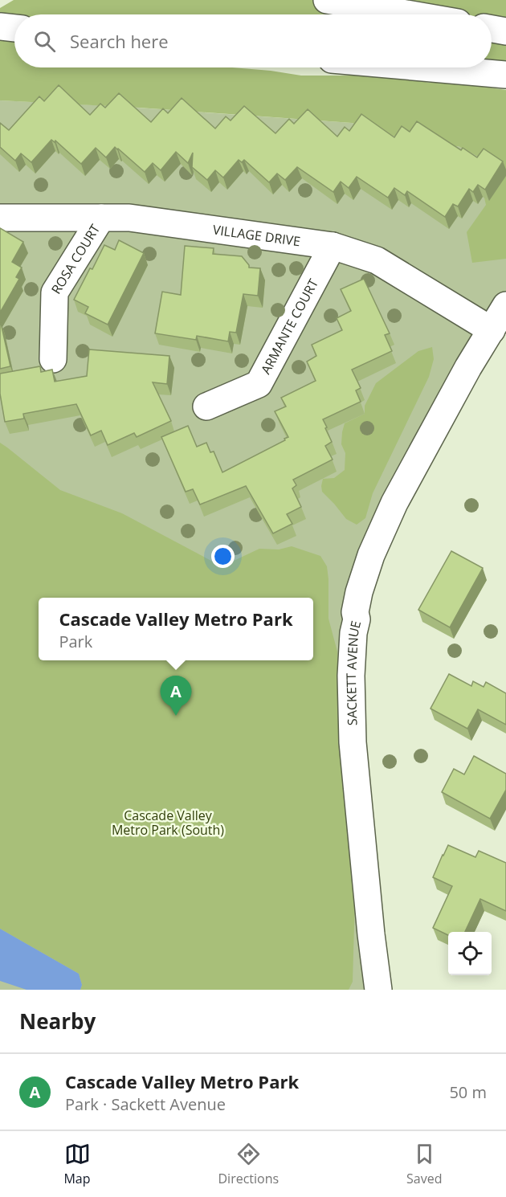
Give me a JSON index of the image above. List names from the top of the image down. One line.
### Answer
{"streets":{"street":["VILLAGE DRIVE","ROSA COURT","ARMANTE COURT","SACKETT AVENUE"]},"crossings":[["VILLAGE DRIVE","ROSA COURT"],["VILLAGE DRIVE","ARMANTE COURT"],["VILLAGE DRIVE","SACKETT AVENUE"]],"parks":["Cascade Valley Metro Park (South)"],"page":{"search":"Search here","popup":["Cascade Valley Metro Park","Park"],"pins":"A","heading":"Nearby","list":[{"mark":"A","name":"Cascade Valley Metro Park","note":"Park · Sackett Avenue","value":"50 m"}],"nav":["Map","Directions","Saved"]}}
